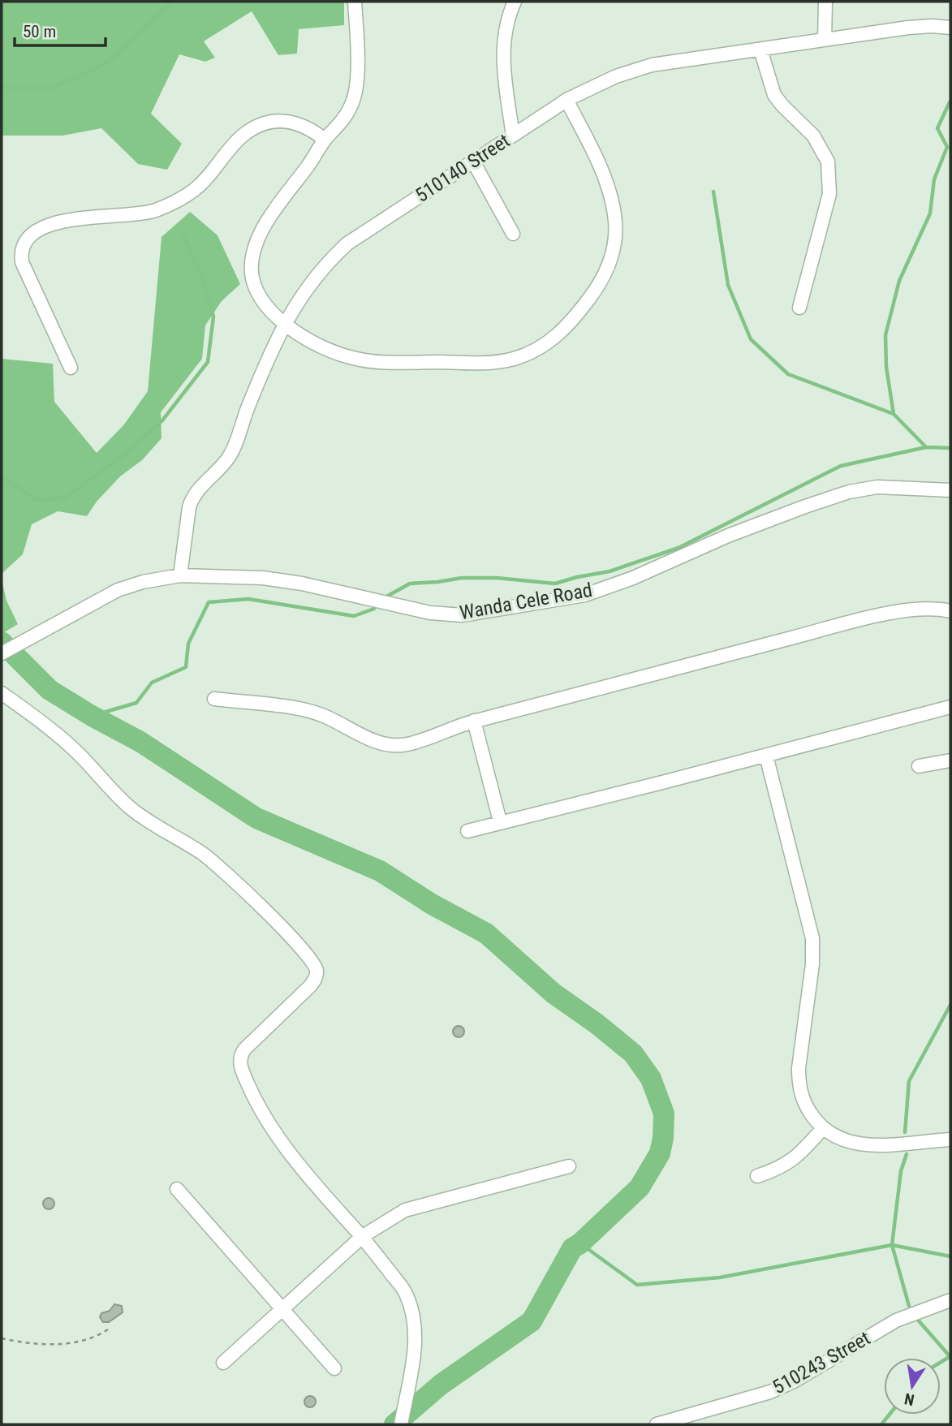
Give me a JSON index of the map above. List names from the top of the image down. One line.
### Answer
{"streets":{"street":["510140 Street","Wanda Cele Road","510243 Street"]},"crossings":[["510140 Street","Wanda Cele Road"]],"scale_bar":"50 m","north":"bottom"}
